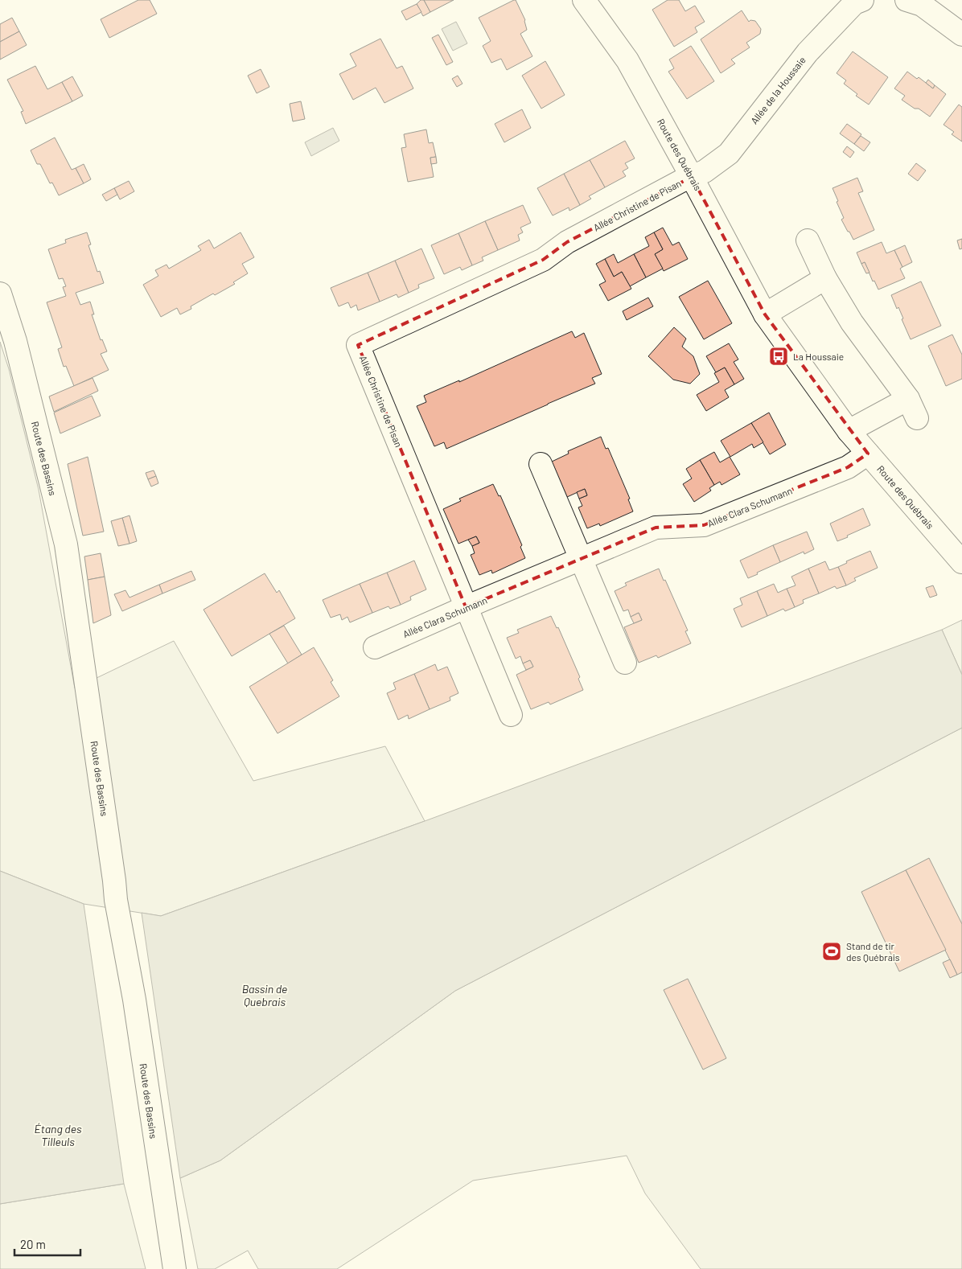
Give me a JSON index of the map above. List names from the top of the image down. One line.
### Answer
{"streets":{"street":["Allée de la Houssaie","Route des Québrais","Allée Christine de Pisan","Route des Bassins","Allée Clara Schumann"]},"crossings":[["Allée de la Houssaie","Route des Québrais"],["Allée de la Houssaie","Allée Christine de Pisan"],["Route des Québrais","Allée Christine de Pisan"],["Route des Québrais","Allée Clara Schumann"],["Allée Christine de Pisan","Allée Clara Schumann"]],"water":["Bassin de Quebrais","Étang des Tilleuls"],"places":{"bus stop":["La Houssaie"],"sports":["Stand de tir des Québrais"]},"scale_bar":"20 m"}
